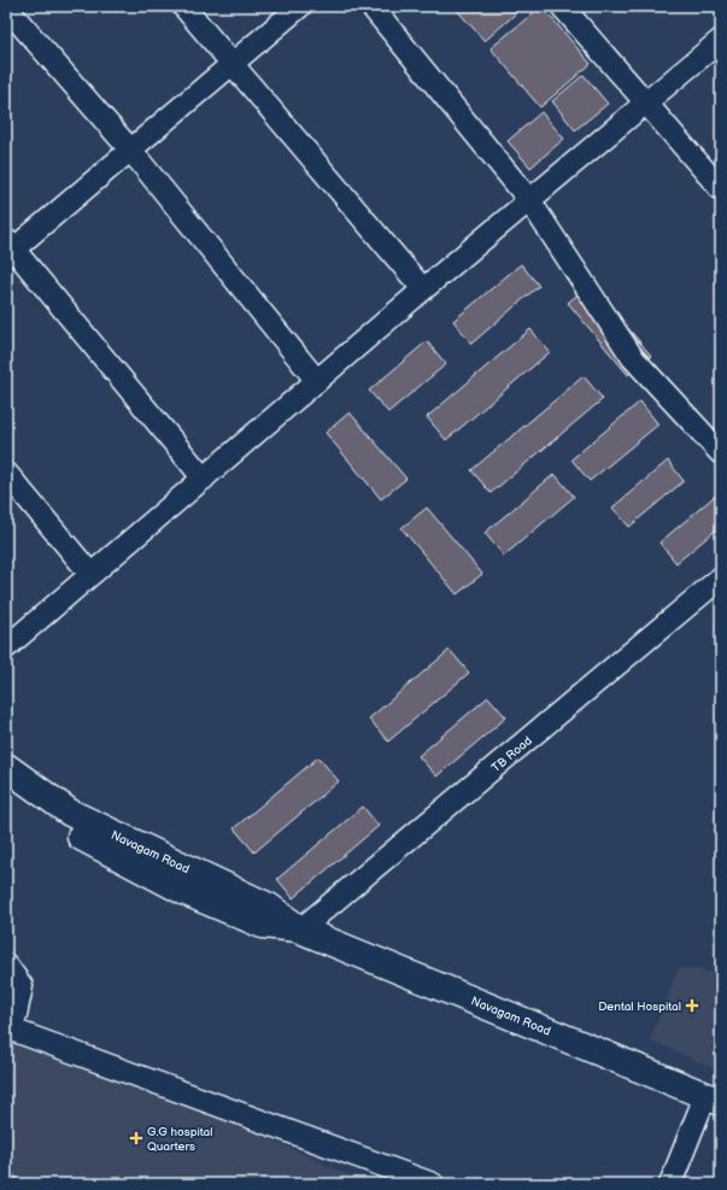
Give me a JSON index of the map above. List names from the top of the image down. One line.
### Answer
{"streets":{"street":["TB Road","Navagam Road"]},"crossings":[["TB Road","Navagam Road"]],"places":{"health":["Dental Hospital","G.G hospital Quarters"]}}
